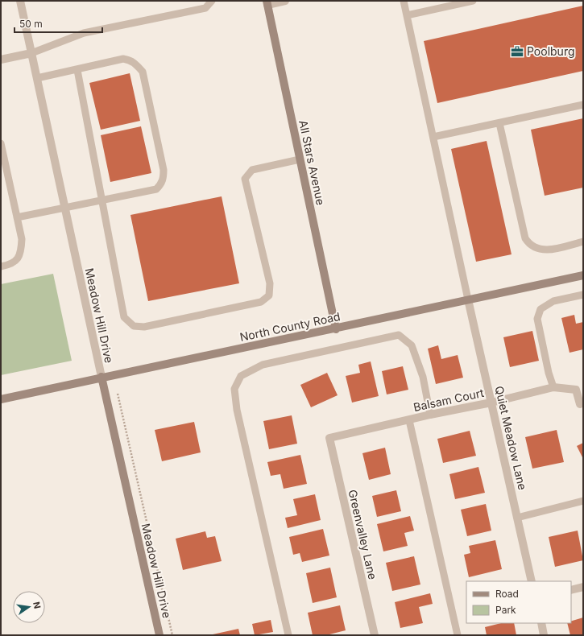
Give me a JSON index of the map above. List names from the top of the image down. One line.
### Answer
{"streets":{"street":["All Stars Avenue","Meadow Hill Drive","North County Road","Balsam Court","Quiet Meadow Lane","Greenvalley Lane"]},"crossings":[["All Stars Avenue","North County Road"],["Meadow Hill Drive","North County Road"],["North County Road","Quiet Meadow Lane"],["Balsam Court","Quiet Meadow Lane"],["Balsam Court","Greenvalley Lane"]],"places":{"office":["Poolburg"]},"legend":["Road","Park"],"scale_bar":"50 m","north":"right"}
